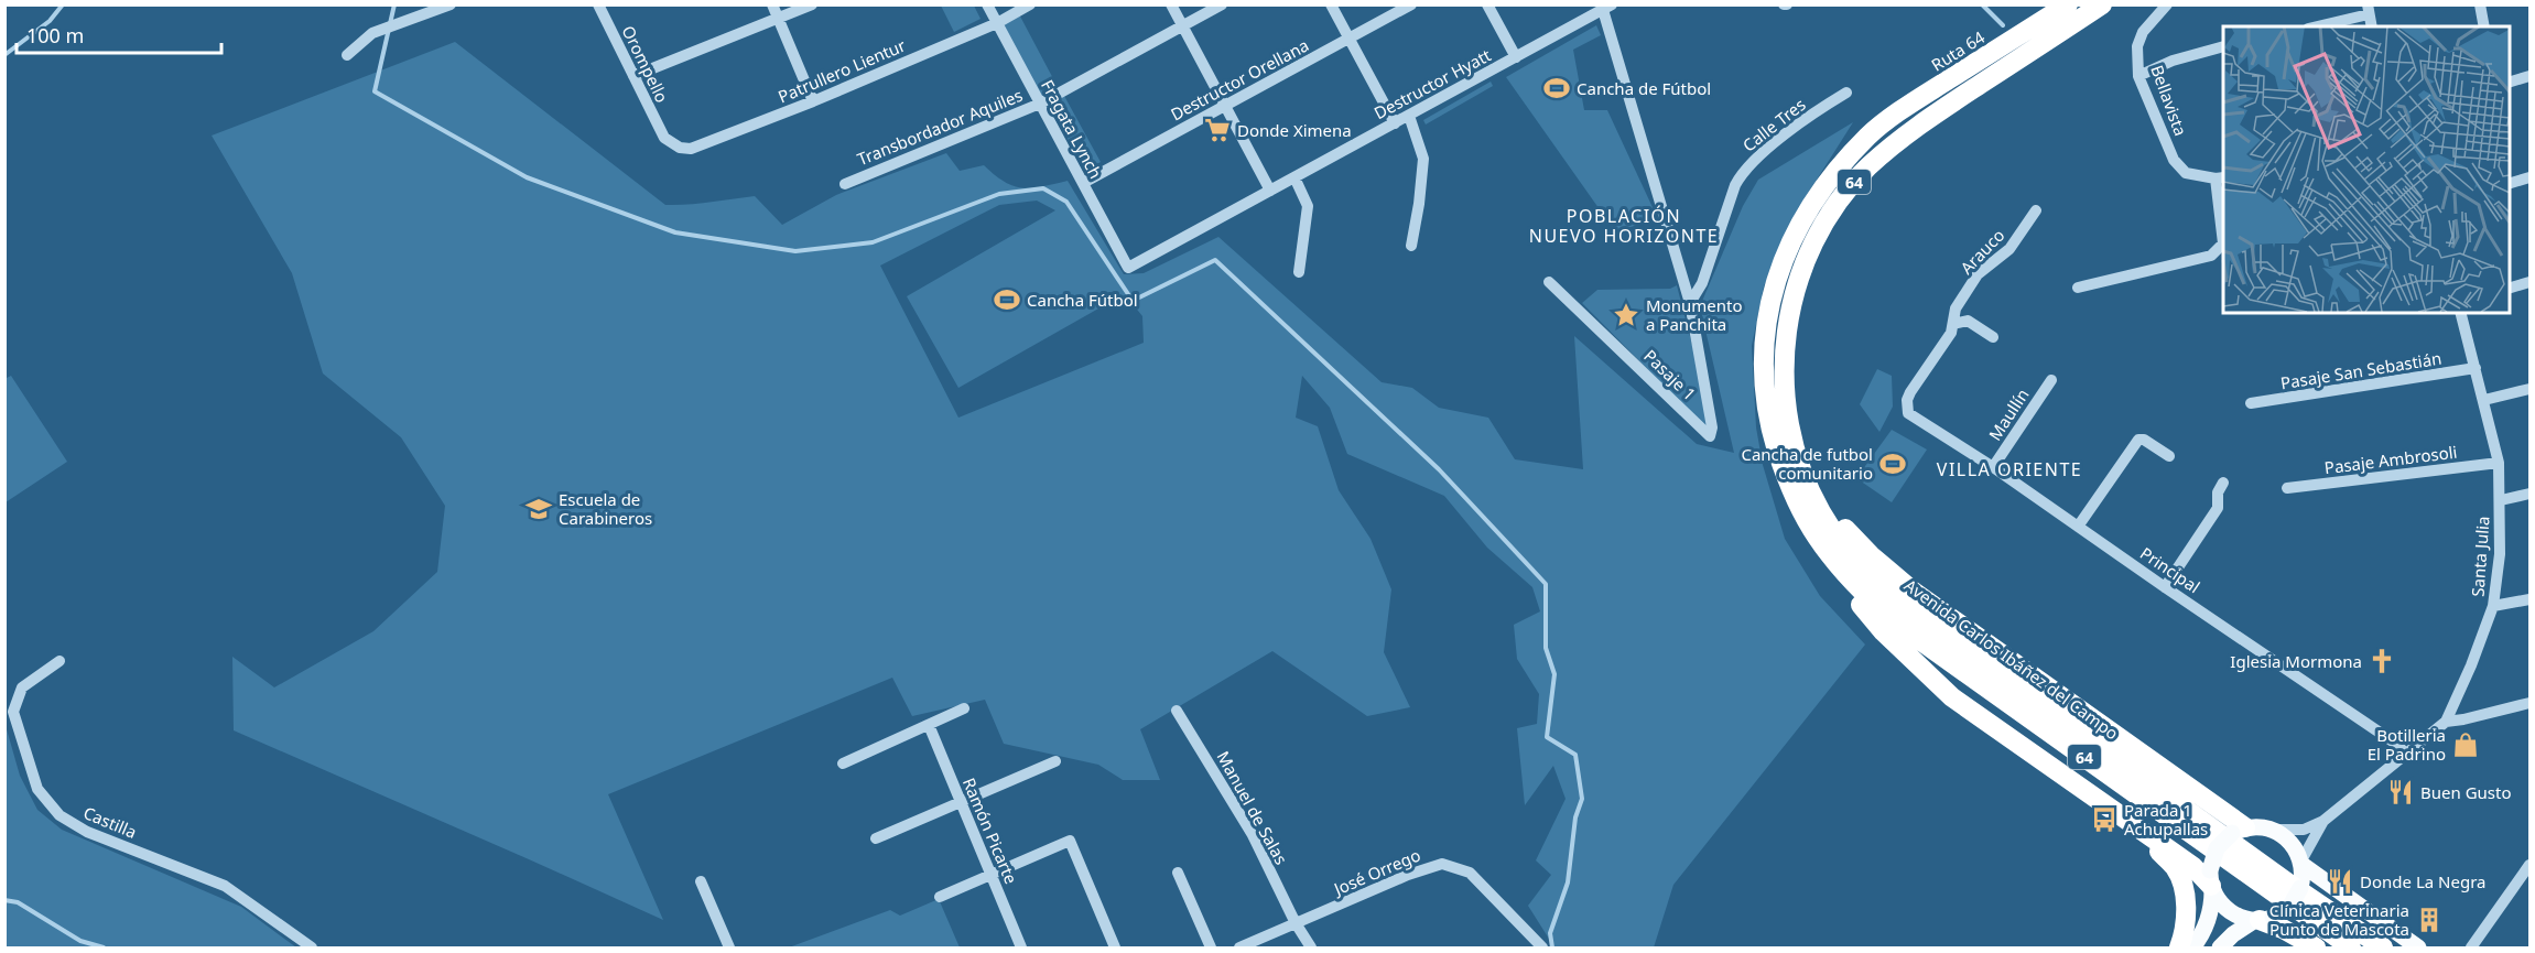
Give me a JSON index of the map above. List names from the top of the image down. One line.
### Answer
{"streets":{"highway":["Ruta 64","64","Avenida Carlos Ibáñez del Campo"],"street":["Orompello","Patrullero Lientur","Destructor Orellana","Destructor Hyatt","Bellavista","Calle Tres","Transbordador Aquiles","Fragata Lynch","Arauco","Pasaje San Sebastián","Pasaje 1","Maullín","Pasaje Ambrosoli","Santa Julia","Principal","Manuel de Salas","Castilla","Ramón Picarte","José Orrego"]},"crossings":[["Ruta 64","64"],["Orompello","Patrullero Lientur"],["Patrullero Lientur","Fragata Lynch"],["Destructor Orellana","Fragata Lynch"],["Destructor Hyatt","Fragata Lynch"],["Calle Tres","Pasaje 1"],["Transbordador Aquiles","Fragata Lynch"],["Arauco","Principal"],["Pasaje San Sebastián","Santa Julia"],["Maullín","Principal"],["Pasaje Ambrosoli","Santa Julia"],["Santa Julia","Principal"],["Manuel de Salas","José Orrego"]],"districts":["POBLACIÓN NUEVO HORIZONTE","VILLA ORIENTE"],"places":{"sports":["Cancha de Fútbol","Cancha Fútbol","Cancha de futbol comunitario"],"supermarket":["Donde Ximena"],"place":["Monumento a Panchita"],"school or university":["Escuela de Carabineros"],"church":["Iglesia Mormona"],"shop":["Botilleria El Padrino"],"restaurant":["Buen Gusto","Donde La Negra"],"bus stop":["Parada 1 Achupallas"],"building":["Clínica Veterinaria Punto de Mascota"]},"scale_bar":"100 m"}
